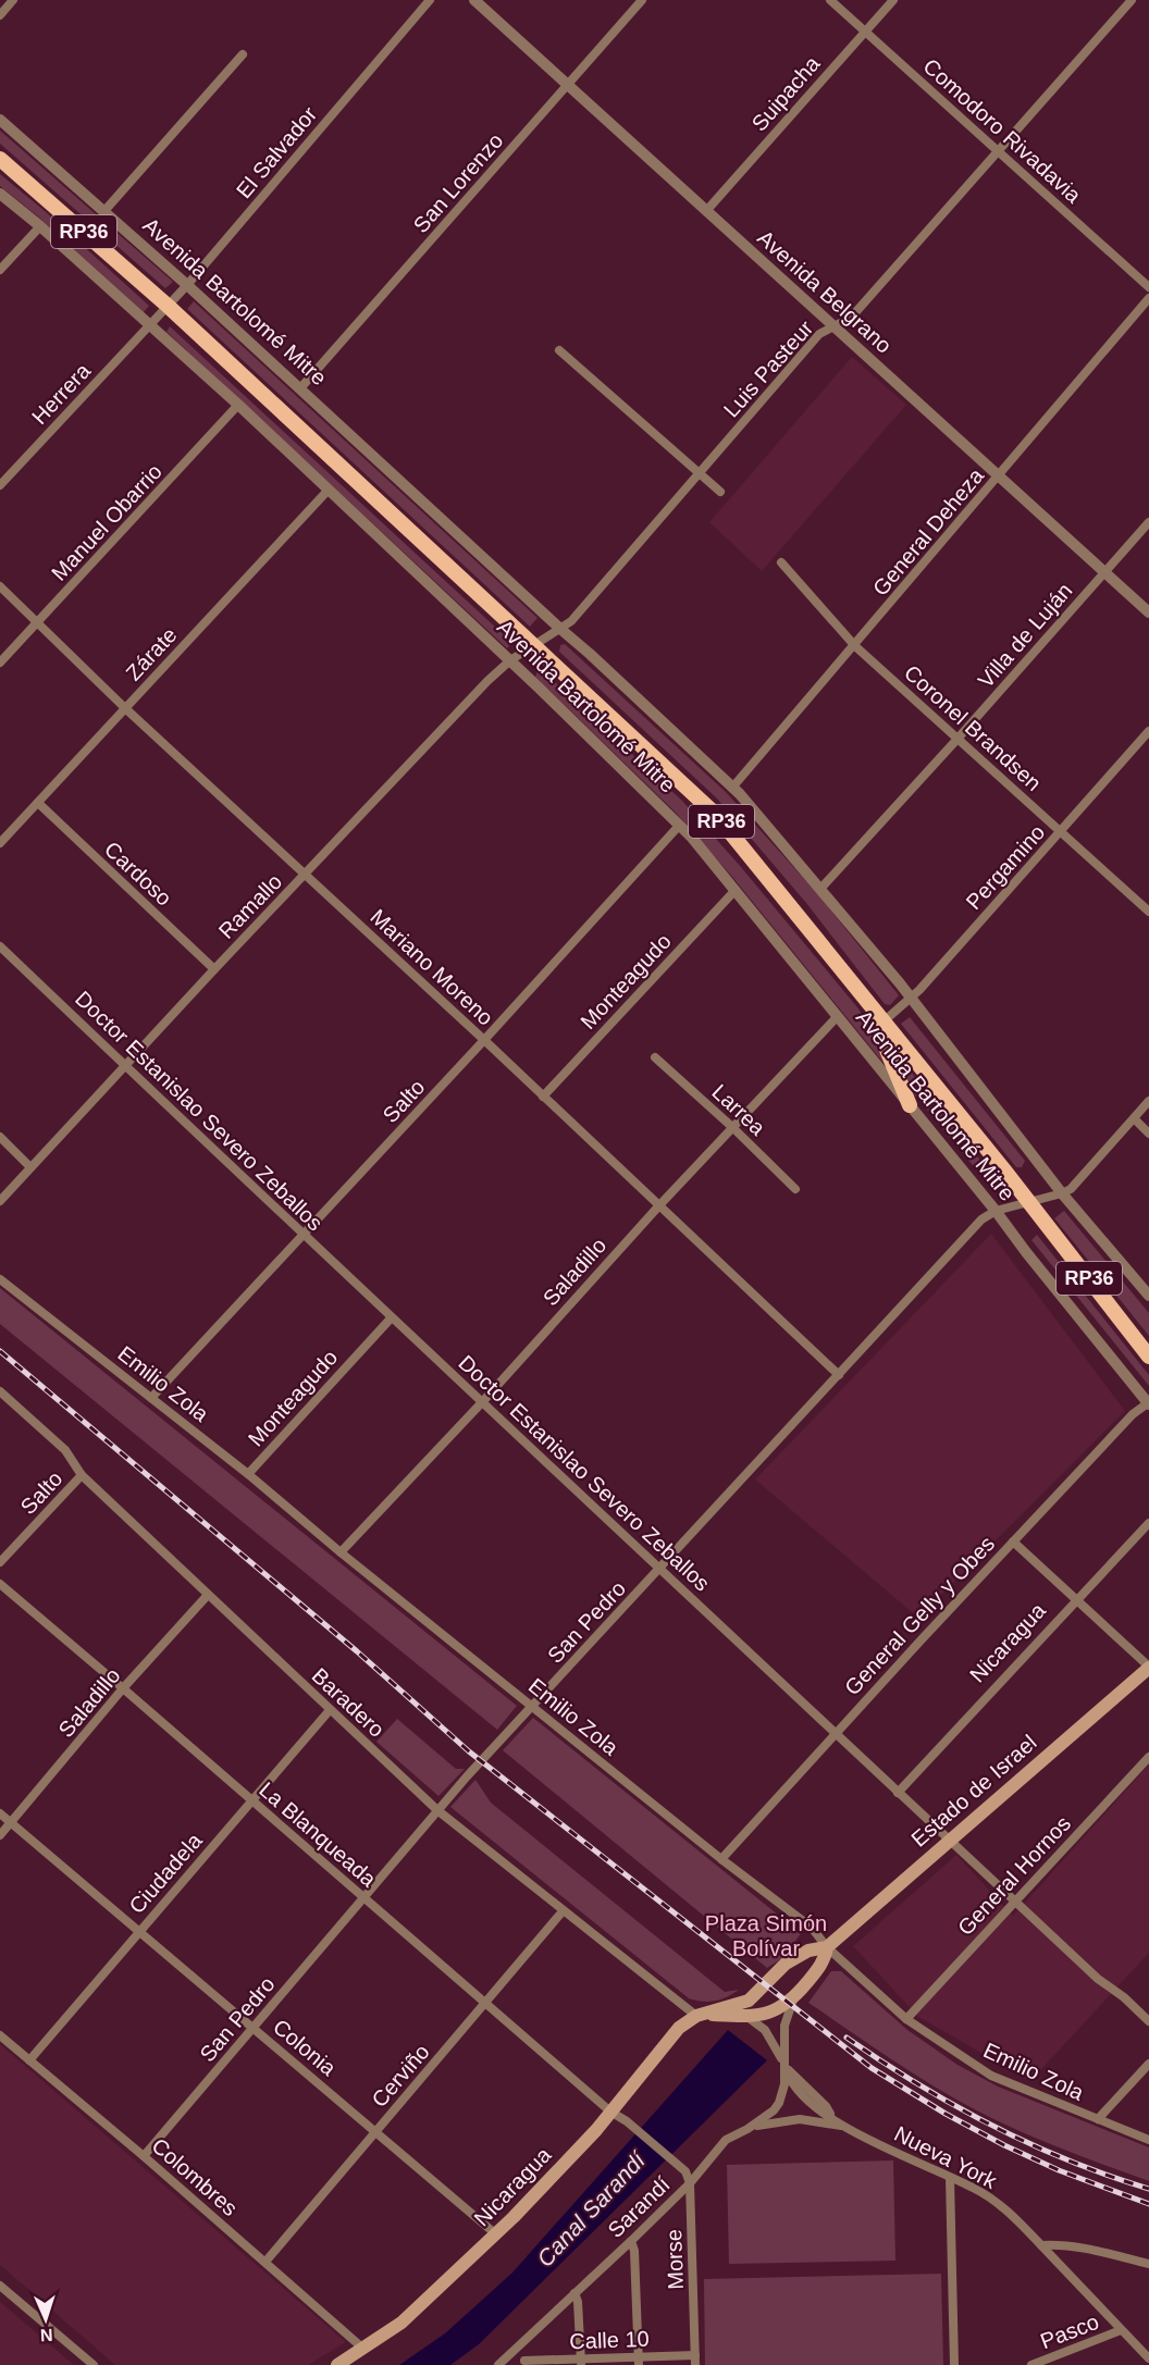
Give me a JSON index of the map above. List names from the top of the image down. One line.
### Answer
{"streets":{"main road":["RP36","Avenida Bartolomé Mitre","Nicaragua","Estado de Israel"],"street":["Suipacha","Comodoro Rivadavia","El Salvador","San Lorenzo","Avenida Belgrano","Luis Pasteur","Herrera","Manuel Obarrio","General Deheza","Villa de Luján","Zárate","Coronel Brandsen","Pergamino","Cardoso","Ramallo","Mariano Moreno","Monteagudo","Salto","Larrea","Doctor Estanislao Severo Zeballos","Saladillo","Emilio Zola","General Gelly y Obes","San Pedro","Baradero","La Blanqueada","Ciudadela","General Hornos","Colonia","Cerviño","Nueva York","Colombres","Sarandí","Morse","Pasco","Calle 10"]},"crossings":[["Suipacha","Comodoro Rivadavia"],["Suipacha","Avenida Belgrano"],["Comodoro Rivadavia","Luis Pasteur"],["El Salvador","Avenida Bartolomé Mitre"],["El Salvador","Herrera"],["San Lorenzo","Avenida Belgrano"],["San Lorenzo","Avenida Bartolomé Mitre"],["Avenida Belgrano","Luis Pasteur"],["Avenida Belgrano","General Deheza"],["Avenida Belgrano","Villa de Luján"],["Avenida Bartolomé Mitre","Luis Pasteur"],["Avenida Bartolomé Mitre","Herrera"],["Avenida Bartolomé Mitre","Manuel Obarrio"],["Avenida Bartolomé Mitre","General Deheza"],["Avenida Bartolomé Mitre","Villa de Luján"],["Avenida Bartolomé Mitre","Zárate"],["Avenida Bartolomé Mitre","Pergamino"],["Avenida Bartolomé Mitre","Ramallo"],["Avenida Bartolomé Mitre","Monteagudo"],["Avenida Bartolomé Mitre","Salto"],["Avenida Bartolomé Mitre","Saladillo"],["Avenida Bartolomé Mitre","General Gelly y Obes"],["Avenida Bartolomé Mitre","San Pedro"],["Luis Pasteur","Ramallo"],["Manuel Obarrio","Mariano Moreno"],["General Deheza","Coronel Brandsen"],["Villa de Luján","Coronel Brandsen"],["Zárate","Cardoso"],["Zárate","Mariano Moreno"],["Coronel Brandsen","Pergamino"],["Cardoso","Ramallo"],["Ramallo","Mariano Moreno"],["Ramallo","Doctor Estanislao Severo Zeballos"],["Mariano Moreno","Monteagudo"],["Mariano Moreno","Salto"],["Mariano Moreno","Saladillo"],["Mariano Moreno","San Pedro"],["Monteagudo","Doctor Estanislao Severo Zeballos"],["Monteagudo","Emilio Zola"],["Salto","Doctor Estanislao Severo Zeballos"],["Salto","Emilio Zola"],["Salto","Baradero"],["Larrea","Saladillo"],["Doctor Estanislao Severo Zeballos","Saladillo"],["Doctor Estanislao Severo Zeballos","General Gelly y Obes"],["Doctor Estanislao Severo Zeballos","San Pedro"],["Doctor Estanislao Severo Zeballos","Nicaragua"],["Doctor Estanislao Severo Zeballos","Estado de Israel"],["Doctor Estanislao Severo Zeballos","General Hornos"],["Saladillo","Emilio Zola"],["Saladillo","Baradero"],["Saladillo","La Blanqueada"],["Saladillo","Colonia"],["Emilio Zola","General Gelly y Obes"],["Emilio Zola","San Pedro"],["Emilio Zola","Estado de Israel"],["Emilio Zola","General Hornos"],["San Pedro","Baradero"],["San Pedro","La Blanqueada"],["San Pedro","Colonia"],["San Pedro","Colombres"],["Nicaragua","Baradero"],["Nicaragua","Estado de Israel"],["Nicaragua","La Blanqueada"],["Nicaragua","Colonia"],["Nicaragua","Colombres"],["Baradero","Estado de Israel"],["Baradero","Ciudadela"],["Baradero","Cerviño"],["Estado de Israel","Nueva York"],["La Blanqueada","Ciudadela"],["La Blanqueada","Cerviño"],["Ciudadela","Colonia"],["Ciudadela","Colombres"],["Colonia","Cerviño"],["Cerviño","Colombres"],["Nueva York","Sarandí"],["Nueva York","Pasco"],["Sarandí","Morse"],["Morse","Calle 10"]],"water":["Canal Sarandí"],"parks":["Plaza Simón Bolívar"],"north":"bottom"}
